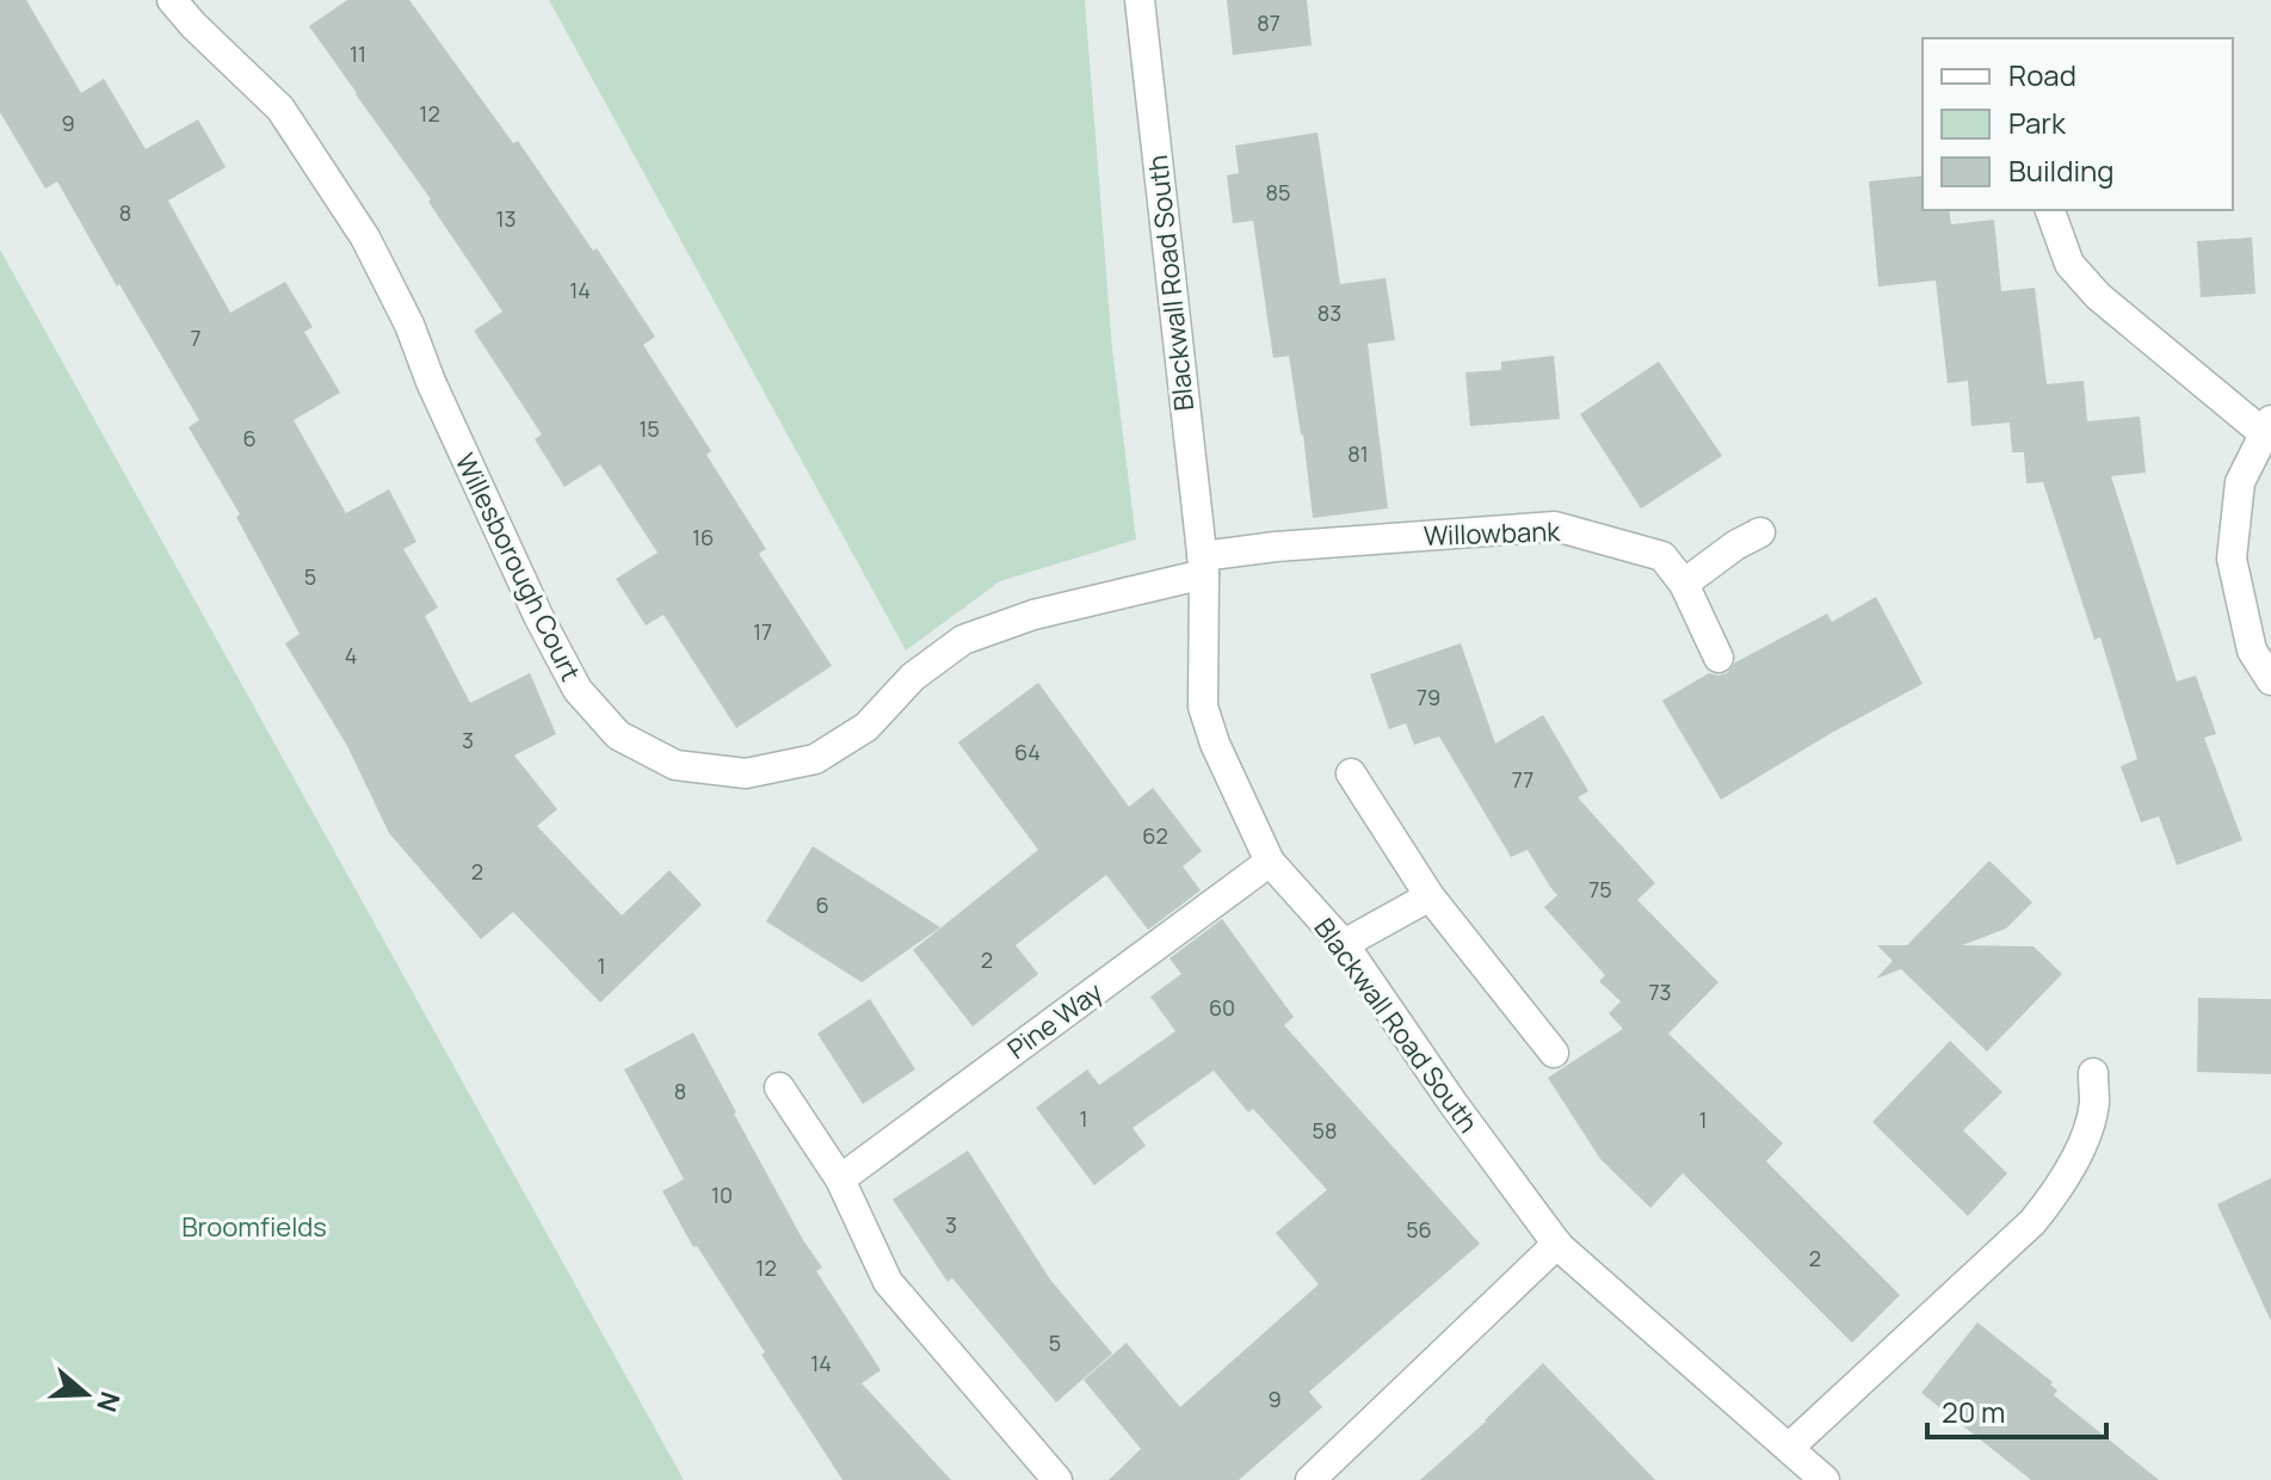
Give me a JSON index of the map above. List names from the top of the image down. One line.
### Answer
{"streets":{"street":["Blackwall Road South","Willowbank","Willesborough Court","Pine Way"]},"crossings":[["Blackwall Road South","Willowbank"],["Blackwall Road South","Willesborough Court"],["Blackwall Road South","Pine Way"],["Willowbank","Willesborough Court"]],"parks":["Broomfields"],"house_numbers":["87","11","12","9","85","8","13","14","83","7","15","6","81","16","5","17","4","79","3","64","77","62","2","75","6","2","1","73","60","8","1","1","58","10","3","56","2","12","5","14","9"],"legend":["Road","Park","Building"],"scale_bar":"20 m","north":"right"}
